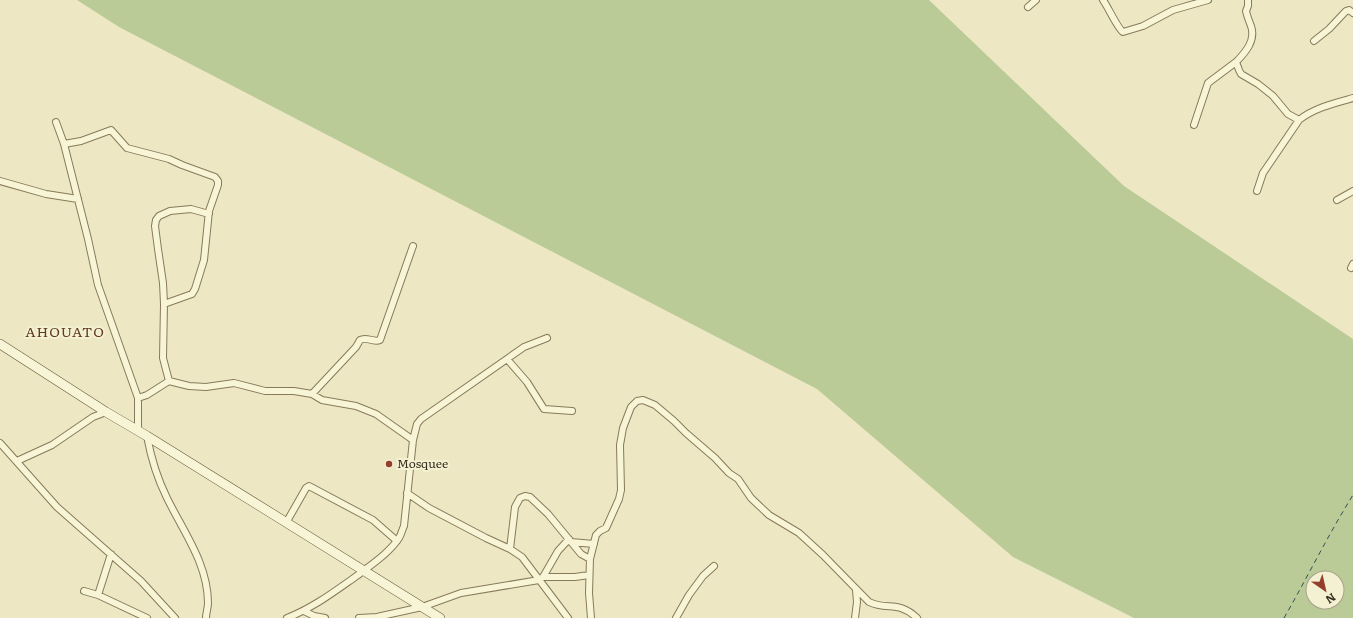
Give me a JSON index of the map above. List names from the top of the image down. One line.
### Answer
{"districts":["AHOUATO"],"places":["Mosquee"],"north":"bottom right"}
